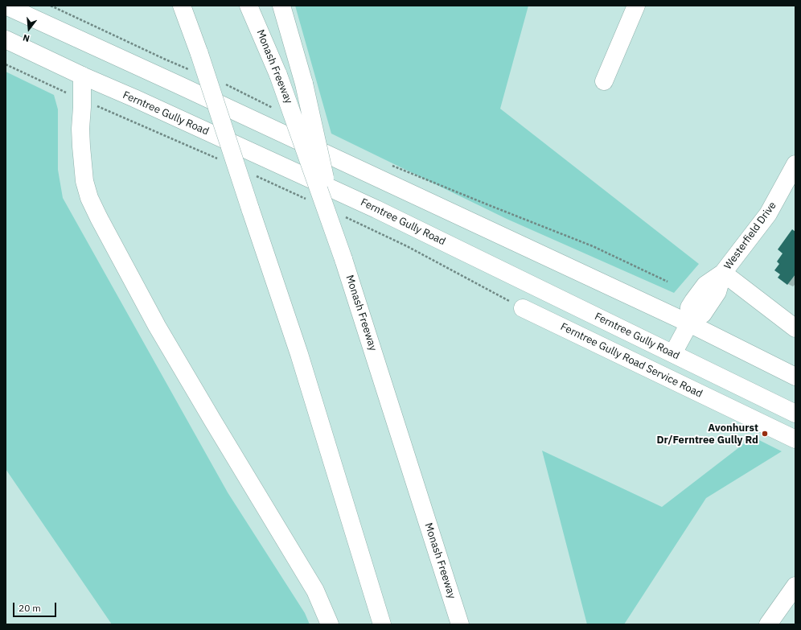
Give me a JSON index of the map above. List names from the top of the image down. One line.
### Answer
{"streets":{"main road":["Monash Freeway","Ferntree Gully Road","Westerfield Drive","Ferntree Gully Road Service Road"]},"crossings":[["Ferntree Gully Road","Westerfield Drive"]],"places":["Avonhurst Dr/Ferntree Gully Rd"],"scale_bar":"20 m","north":"bottom"}
